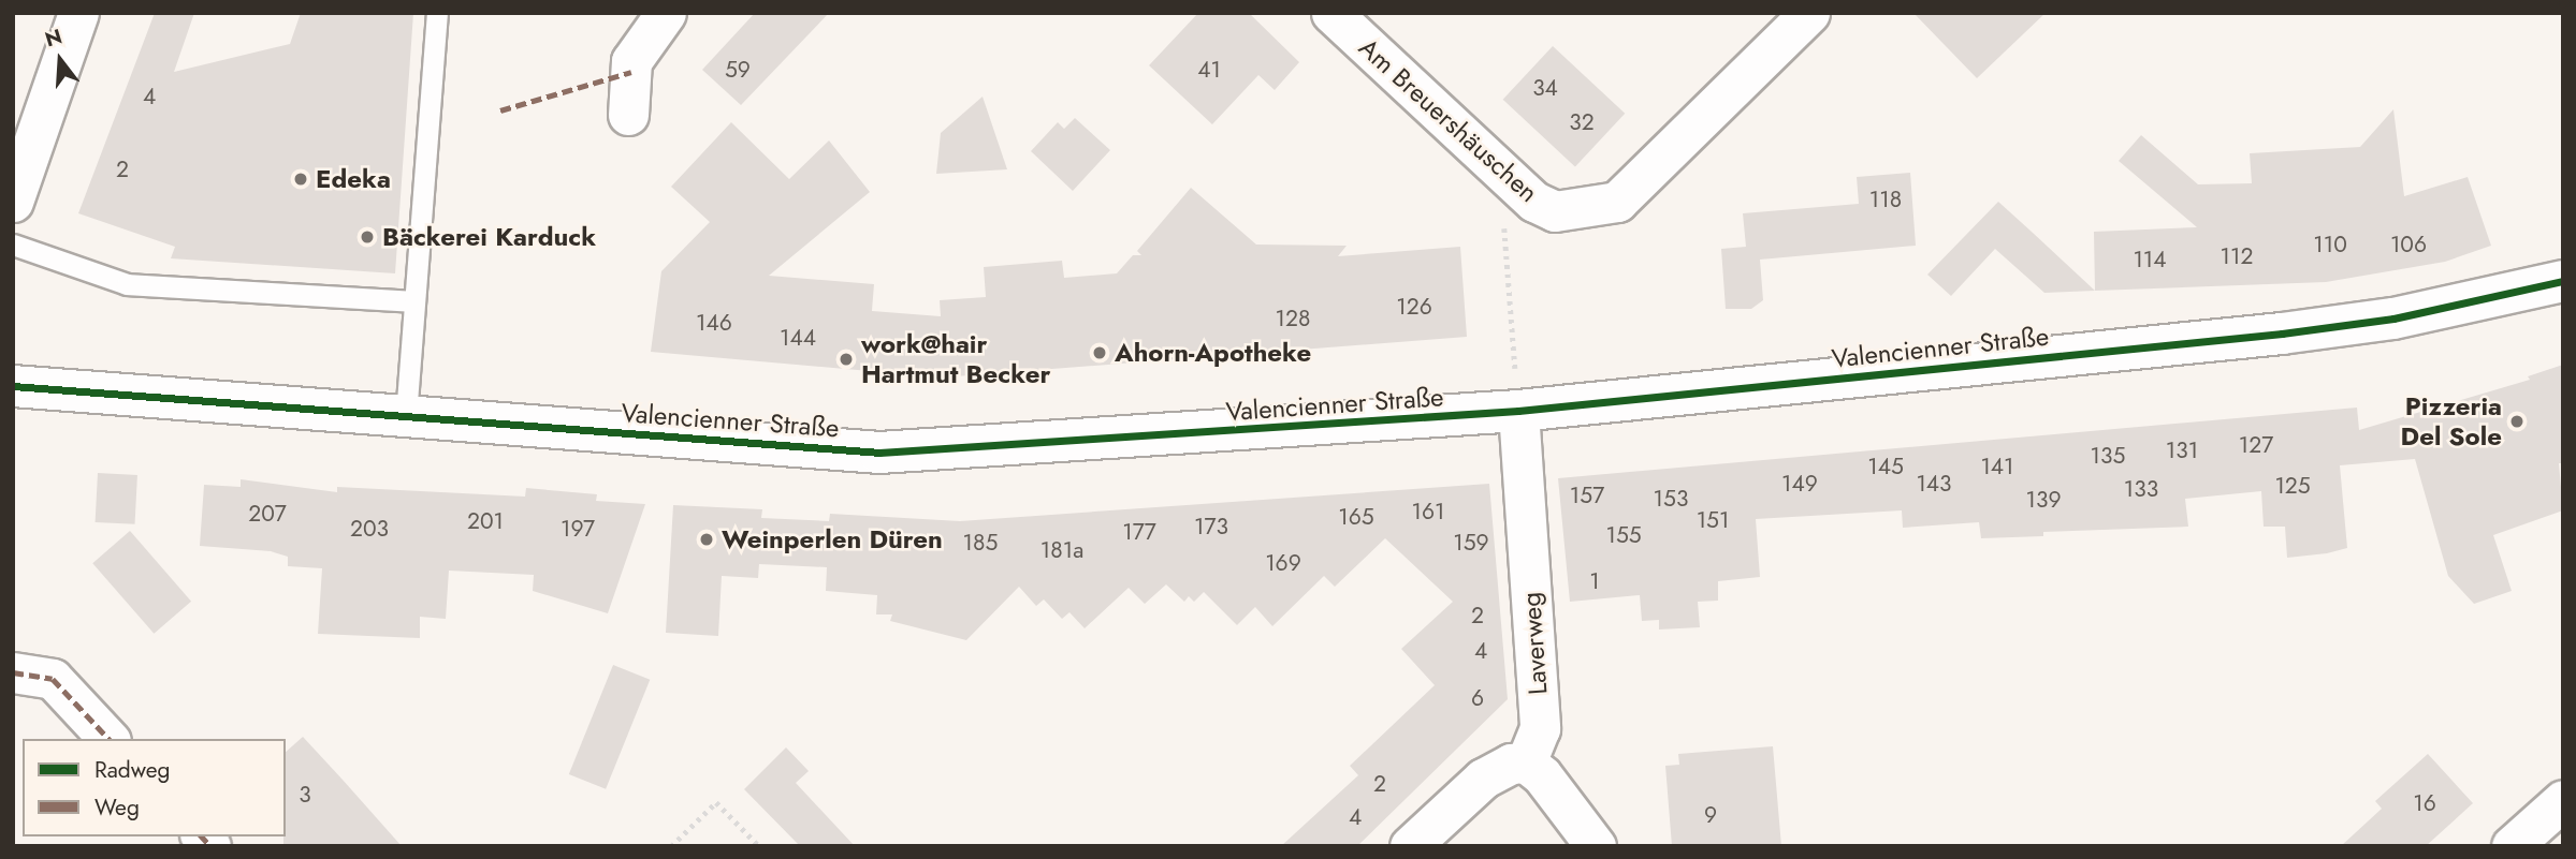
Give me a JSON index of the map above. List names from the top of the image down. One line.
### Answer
{"streets":{"main road":["Valencienner Straße"],"street":["Am Breuershäuschen","Laverweg"]},"crossings":[["Valencienner Straße","Laverweg"]],"places":["Edeka","Bäckerei Karduck","Ahorn-Apotheke","work@hair Hartmut Becker","Pizzeria Del Sole","Weinperlen Düren"],"house_numbers":["59","41","34","4","32","2","118","110","106","112","114","126","128","146","144","127","131","135","145","141","149","143","125","133","157","153","139","161","207","165","151","201","173","203","197","177","155","185","159","181a","169","1","2","4","6","2","3","16","9","4"],"legend":["Radweg","Weg"],"north":"top"}
